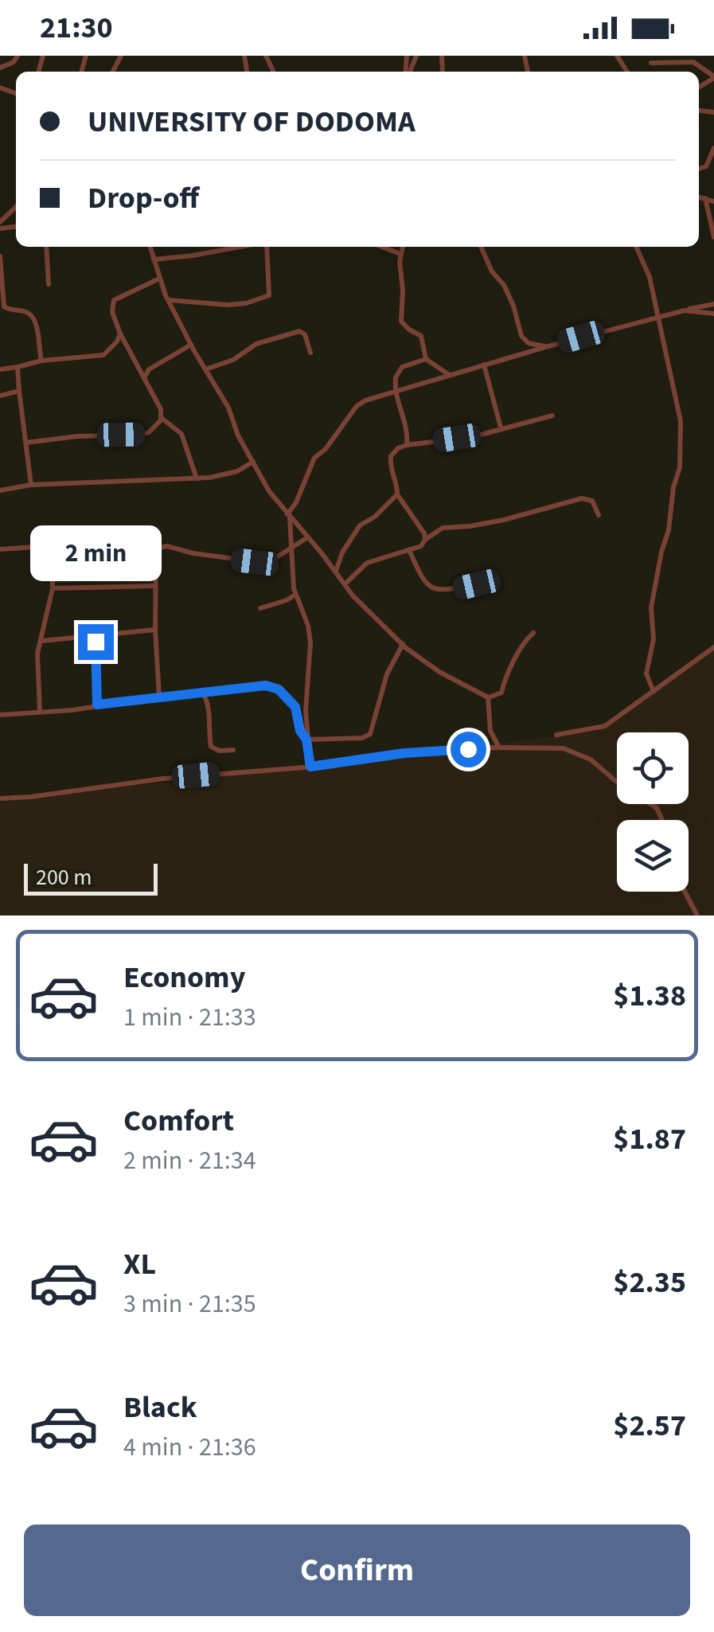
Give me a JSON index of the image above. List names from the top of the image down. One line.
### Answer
{"scale_bar":"200 m","page":{"status":"21:30","banner":["UNIVERSITY OF DODOMA","Drop-off"],"bubble":"2 min","scale":"200 m","list":[{"name":"Economy","note":"1 min · 21:33","value":"$1.38"},{"name":"Comfort","note":"2 min · 21:34","value":"$1.87"},{"name":"XL","note":"3 min · 21:35","value":"$2.35"},{"name":"Black","note":"4 min · 21:36","value":"$2.57"}],"buttons":"Confirm"}}
